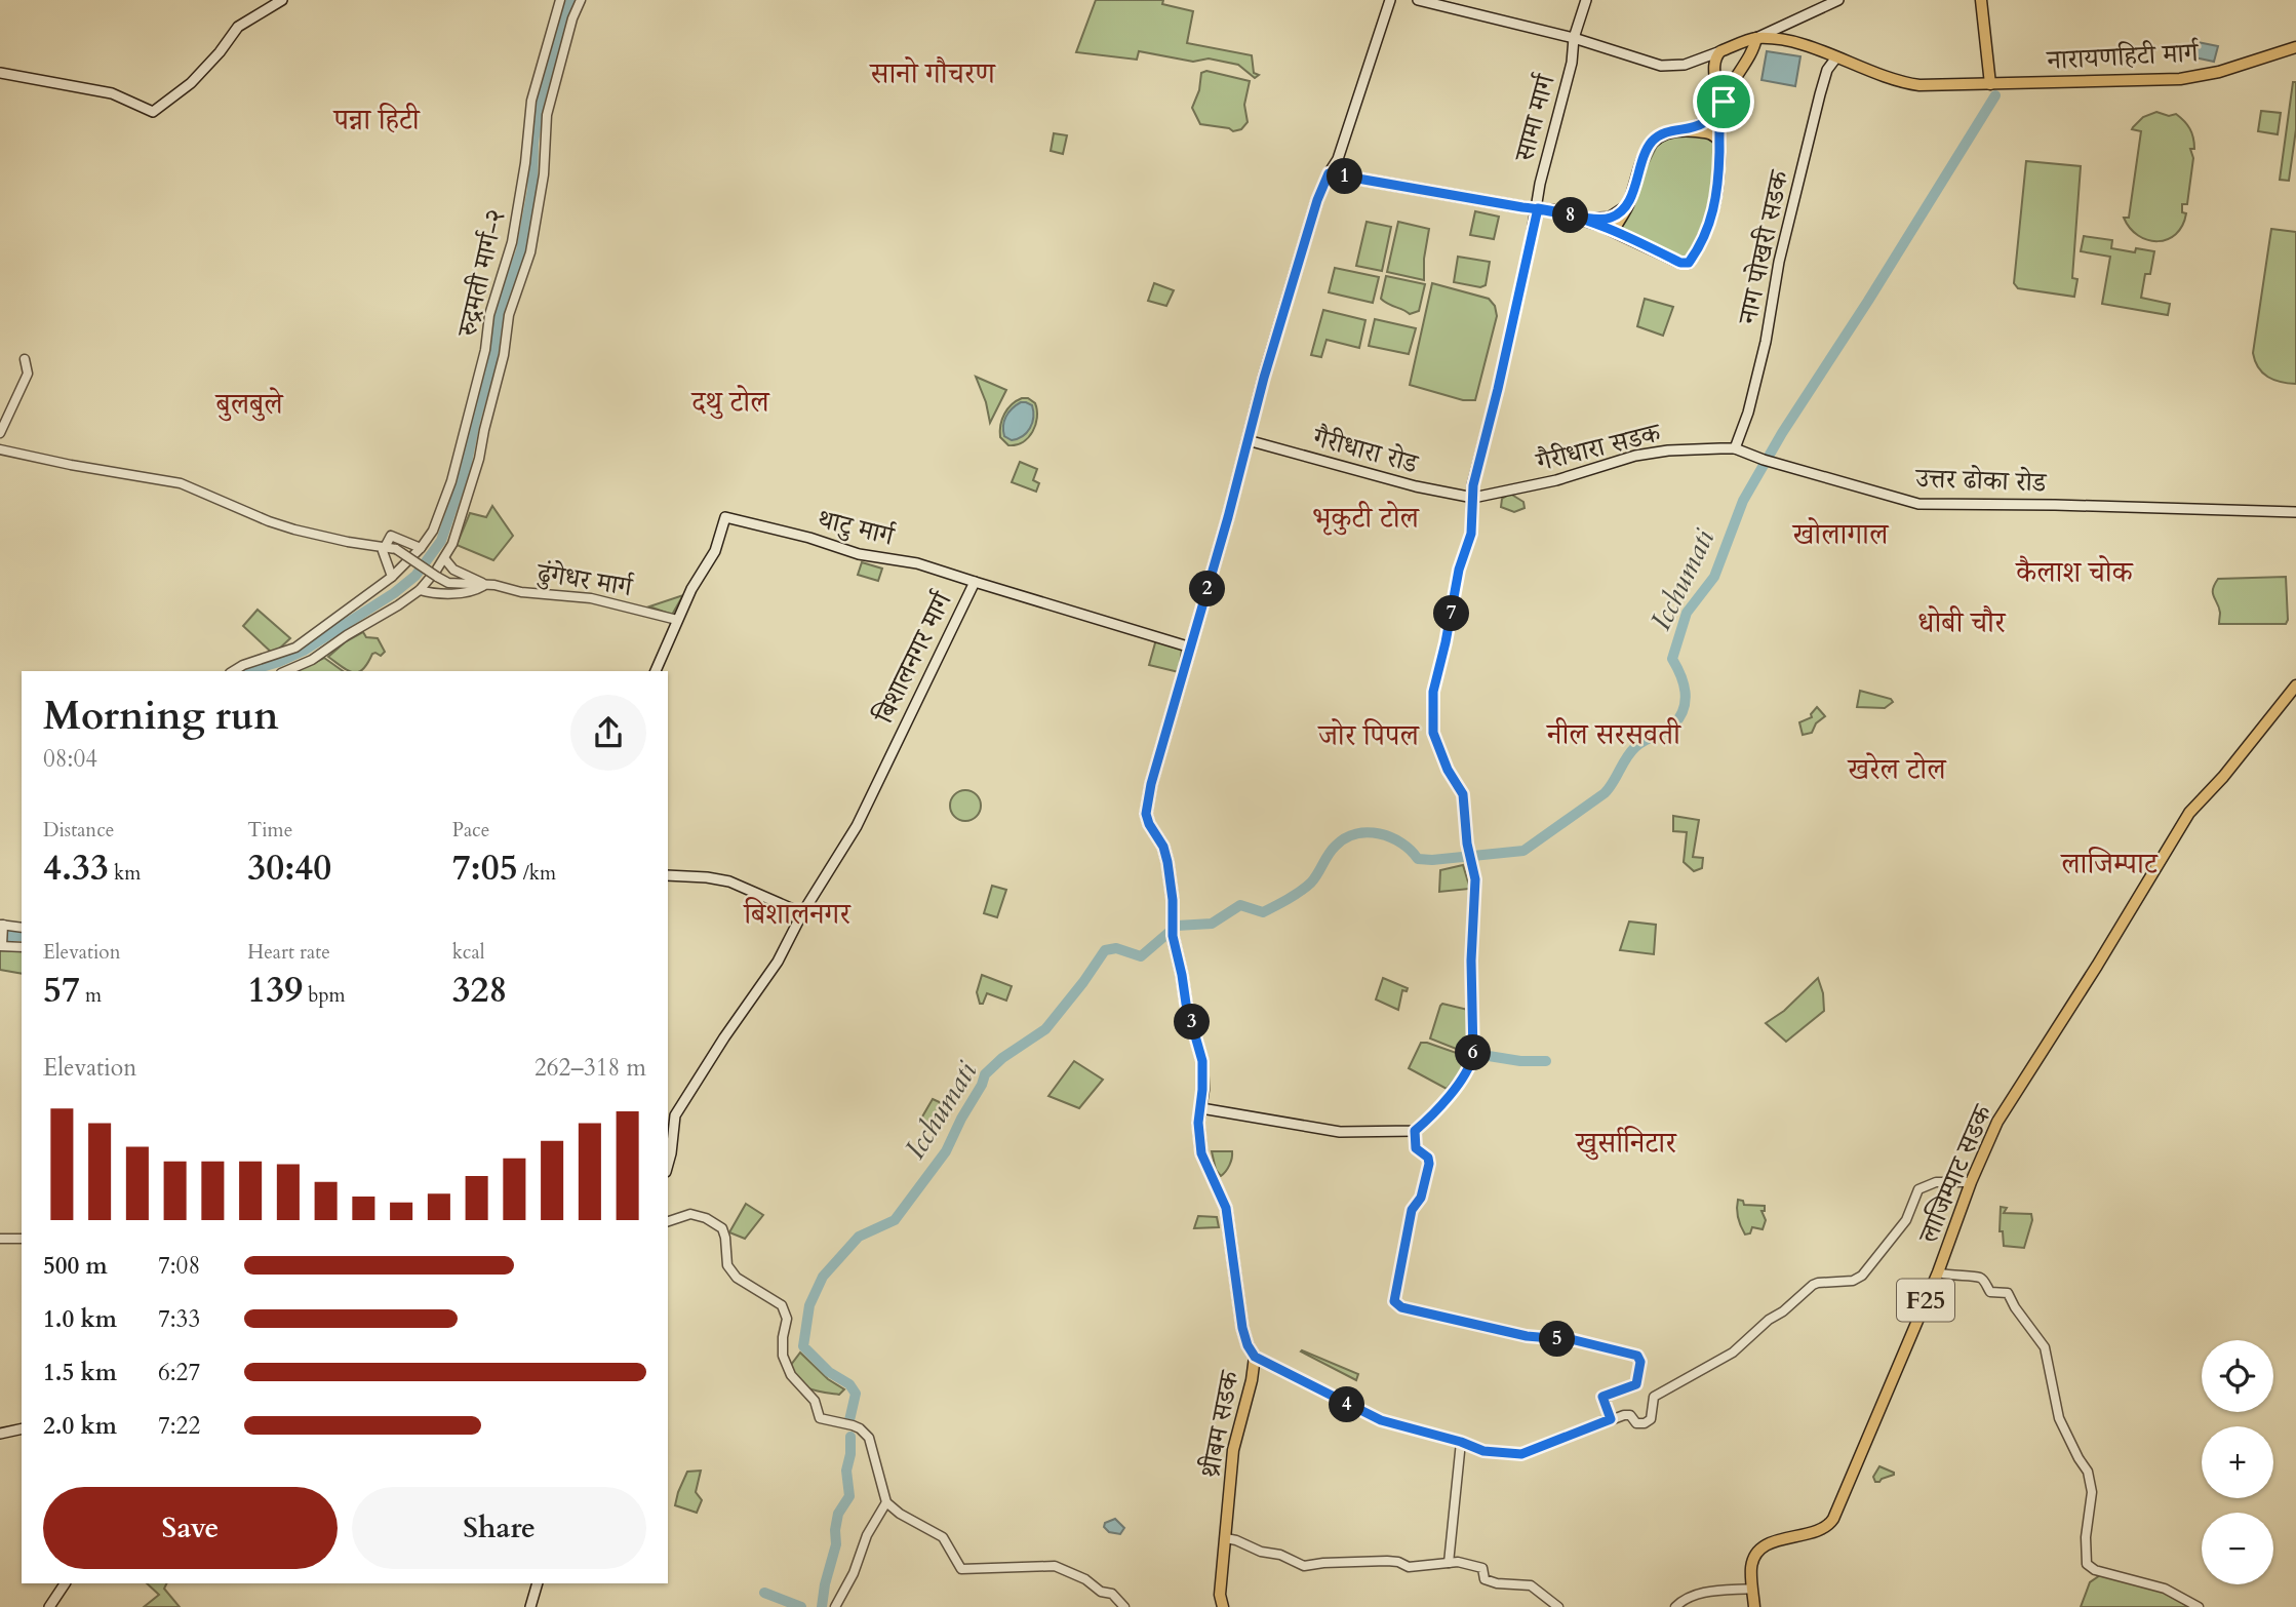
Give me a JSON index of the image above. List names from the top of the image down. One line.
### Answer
{"streets":{"main road":["नारायणहिटी मार्ग","सामा मार्ग","नाग पोखरी सडक","गैरीधारा सडक","गैरीधारा रोड","उत्तर ढोका रोड","थाटु मार्ग","बिशालनगर मार्ग","लाजिम्पाट सडक","F25","थ्रीबम सडक"],"street":["रुद्रमती मार्ग-२","ढुंगेधर मार्ग"]},"crossings":[["नारायणहिटी मार्ग","नाग पोखरी सडक"],["सामा मार्ग","गैरीधारा सडक"],["सामा मार्ग","गैरीधारा रोड"],["नाग पोखरी सडक","गैरीधारा सडक"],["नाग पोखरी सडक","उत्तर ढोका रोड"],["गैरीधारा सडक","गैरीधारा रोड"],["गैरीधारा सडक","उत्तर ढोका रोड"],["गैरीधारा रोड","थ्रीबम सडक"],["थाटु मार्ग","ढुंगेधर मार्ग"],["थाटु मार्ग","बिशालनगर मार्ग"],["बिशालनगर मार्ग","थ्रीबम सडक"]],"districts":["सानो गौचरण","पन्ना हिटी","दथु टोल","बुलबुले","भृकुटी टोल","खोलागाल","कैलाश चोक","धोबी चौर","नील सरसवती","जोर पिपल","खरेल टोल","लाजिम्पाट","बिशालनगर","खुर्सानिटार"],"water":["Icchumati"],"page":{"pins":["1","8","2","7","3","6","5","4"],"heading":["Morning run","08:04"],"stats":[["Distance","4.33 km"],["Time","30:40"],["Pace","7:05 /km"],["Elevation","57 m"],["Heart rate","139 bpm"],["kcal","328"]],"chart":["Elevation","262–318 m"],"list":[{"name":"500 m","note":"7:08"},{"name":"1.0 km","note":"7:33"},{"name":"1.5 km","note":"6:27"},{"name":"2.0 km","note":"7:22"}],"map_buttons":["+","−"],"buttons":["Save","Share"]}}
